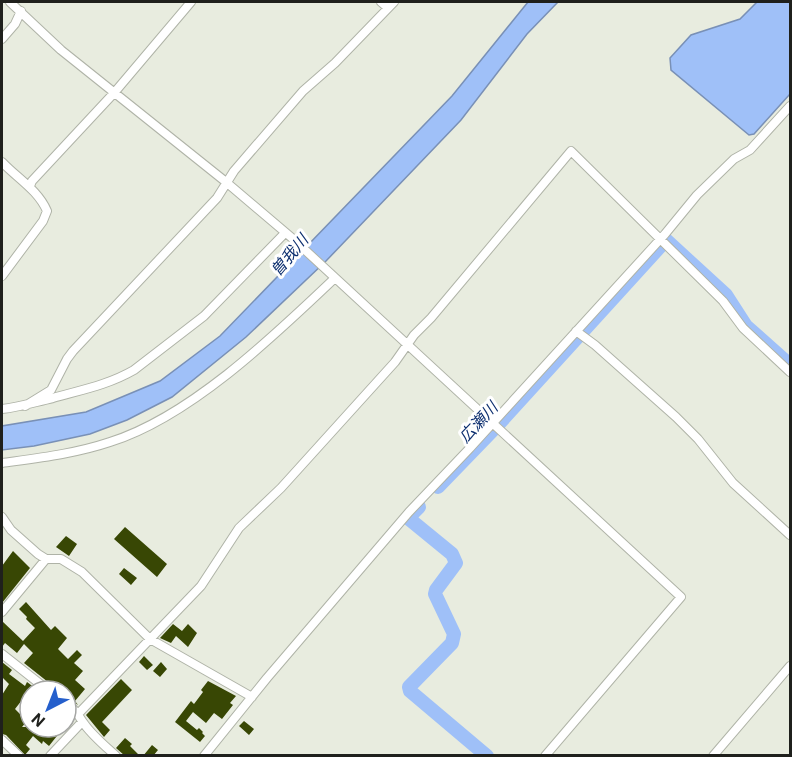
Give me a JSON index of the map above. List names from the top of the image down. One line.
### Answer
{"water":["曽我川","広瀬川"],"north":"bottom left"}
